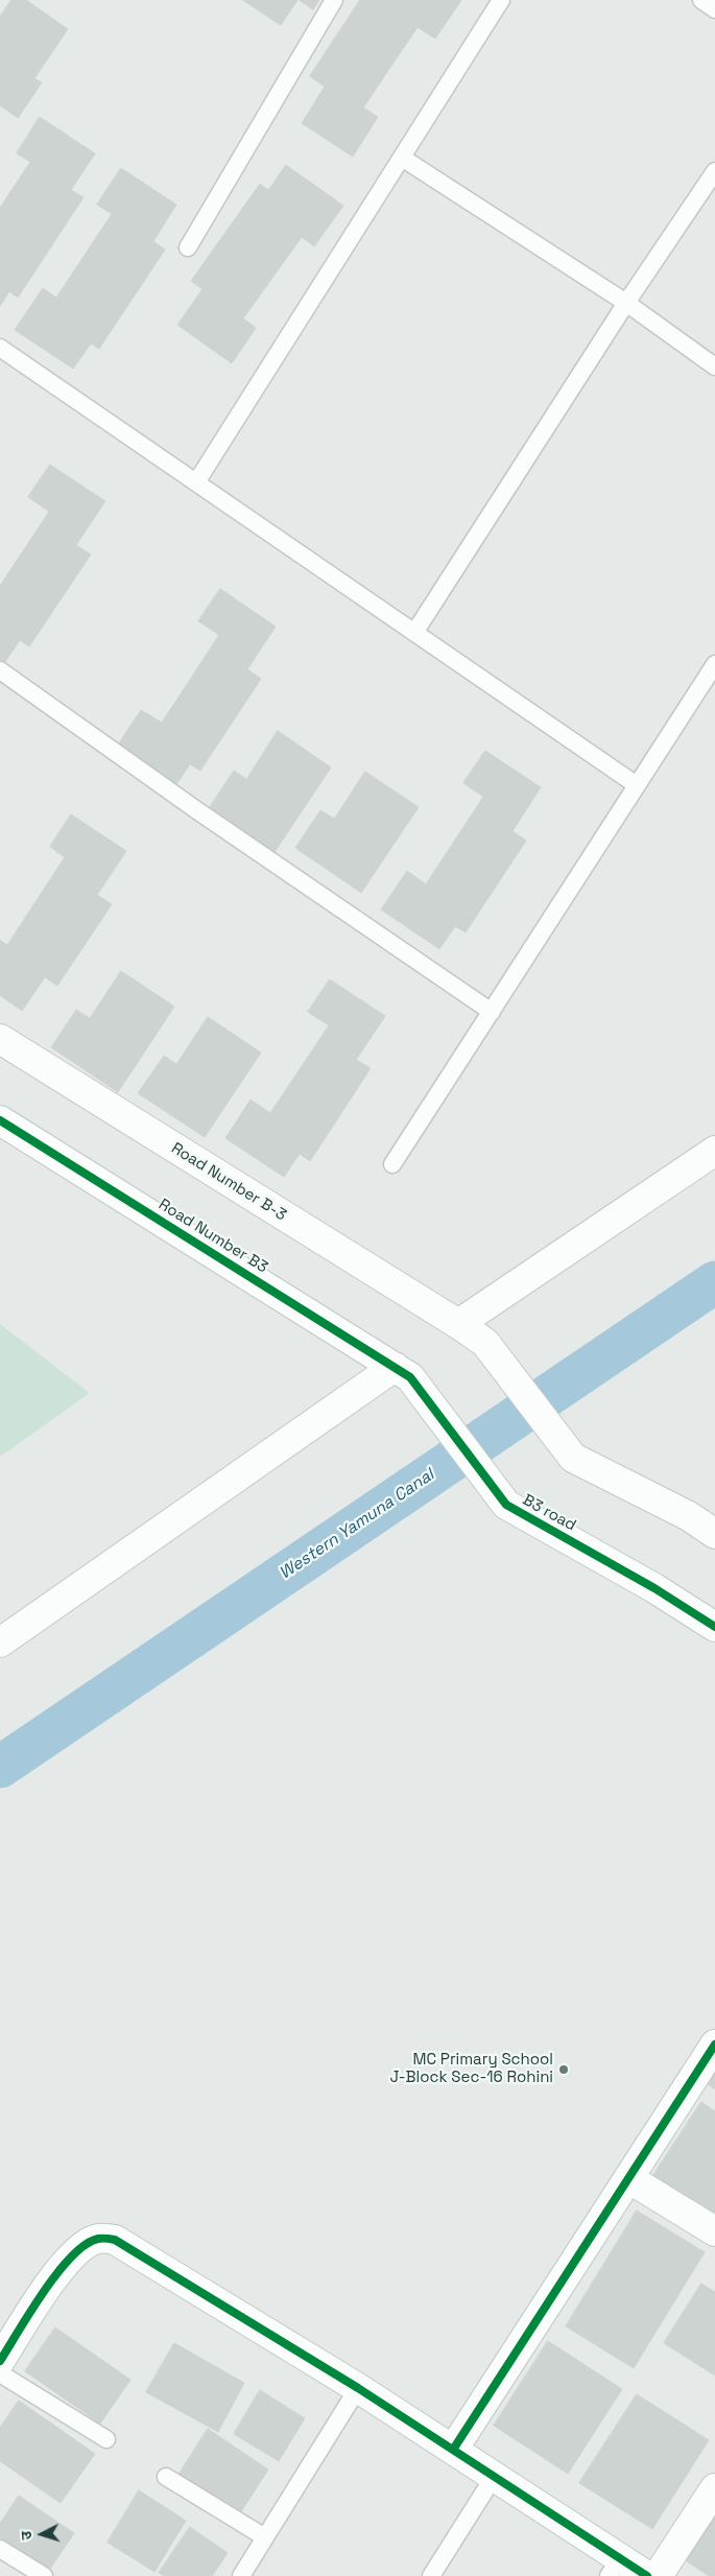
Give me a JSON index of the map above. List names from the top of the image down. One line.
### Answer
{"streets":{"street":["Road Number B-3","Road Number B3","B3 road"]},"crossings":[["Road Number B3","B3 road"]],"water":["Western Yamuna Canal"],"places":["MC Primary School J-Block Sec-16 Rohini"],"north":"left"}
